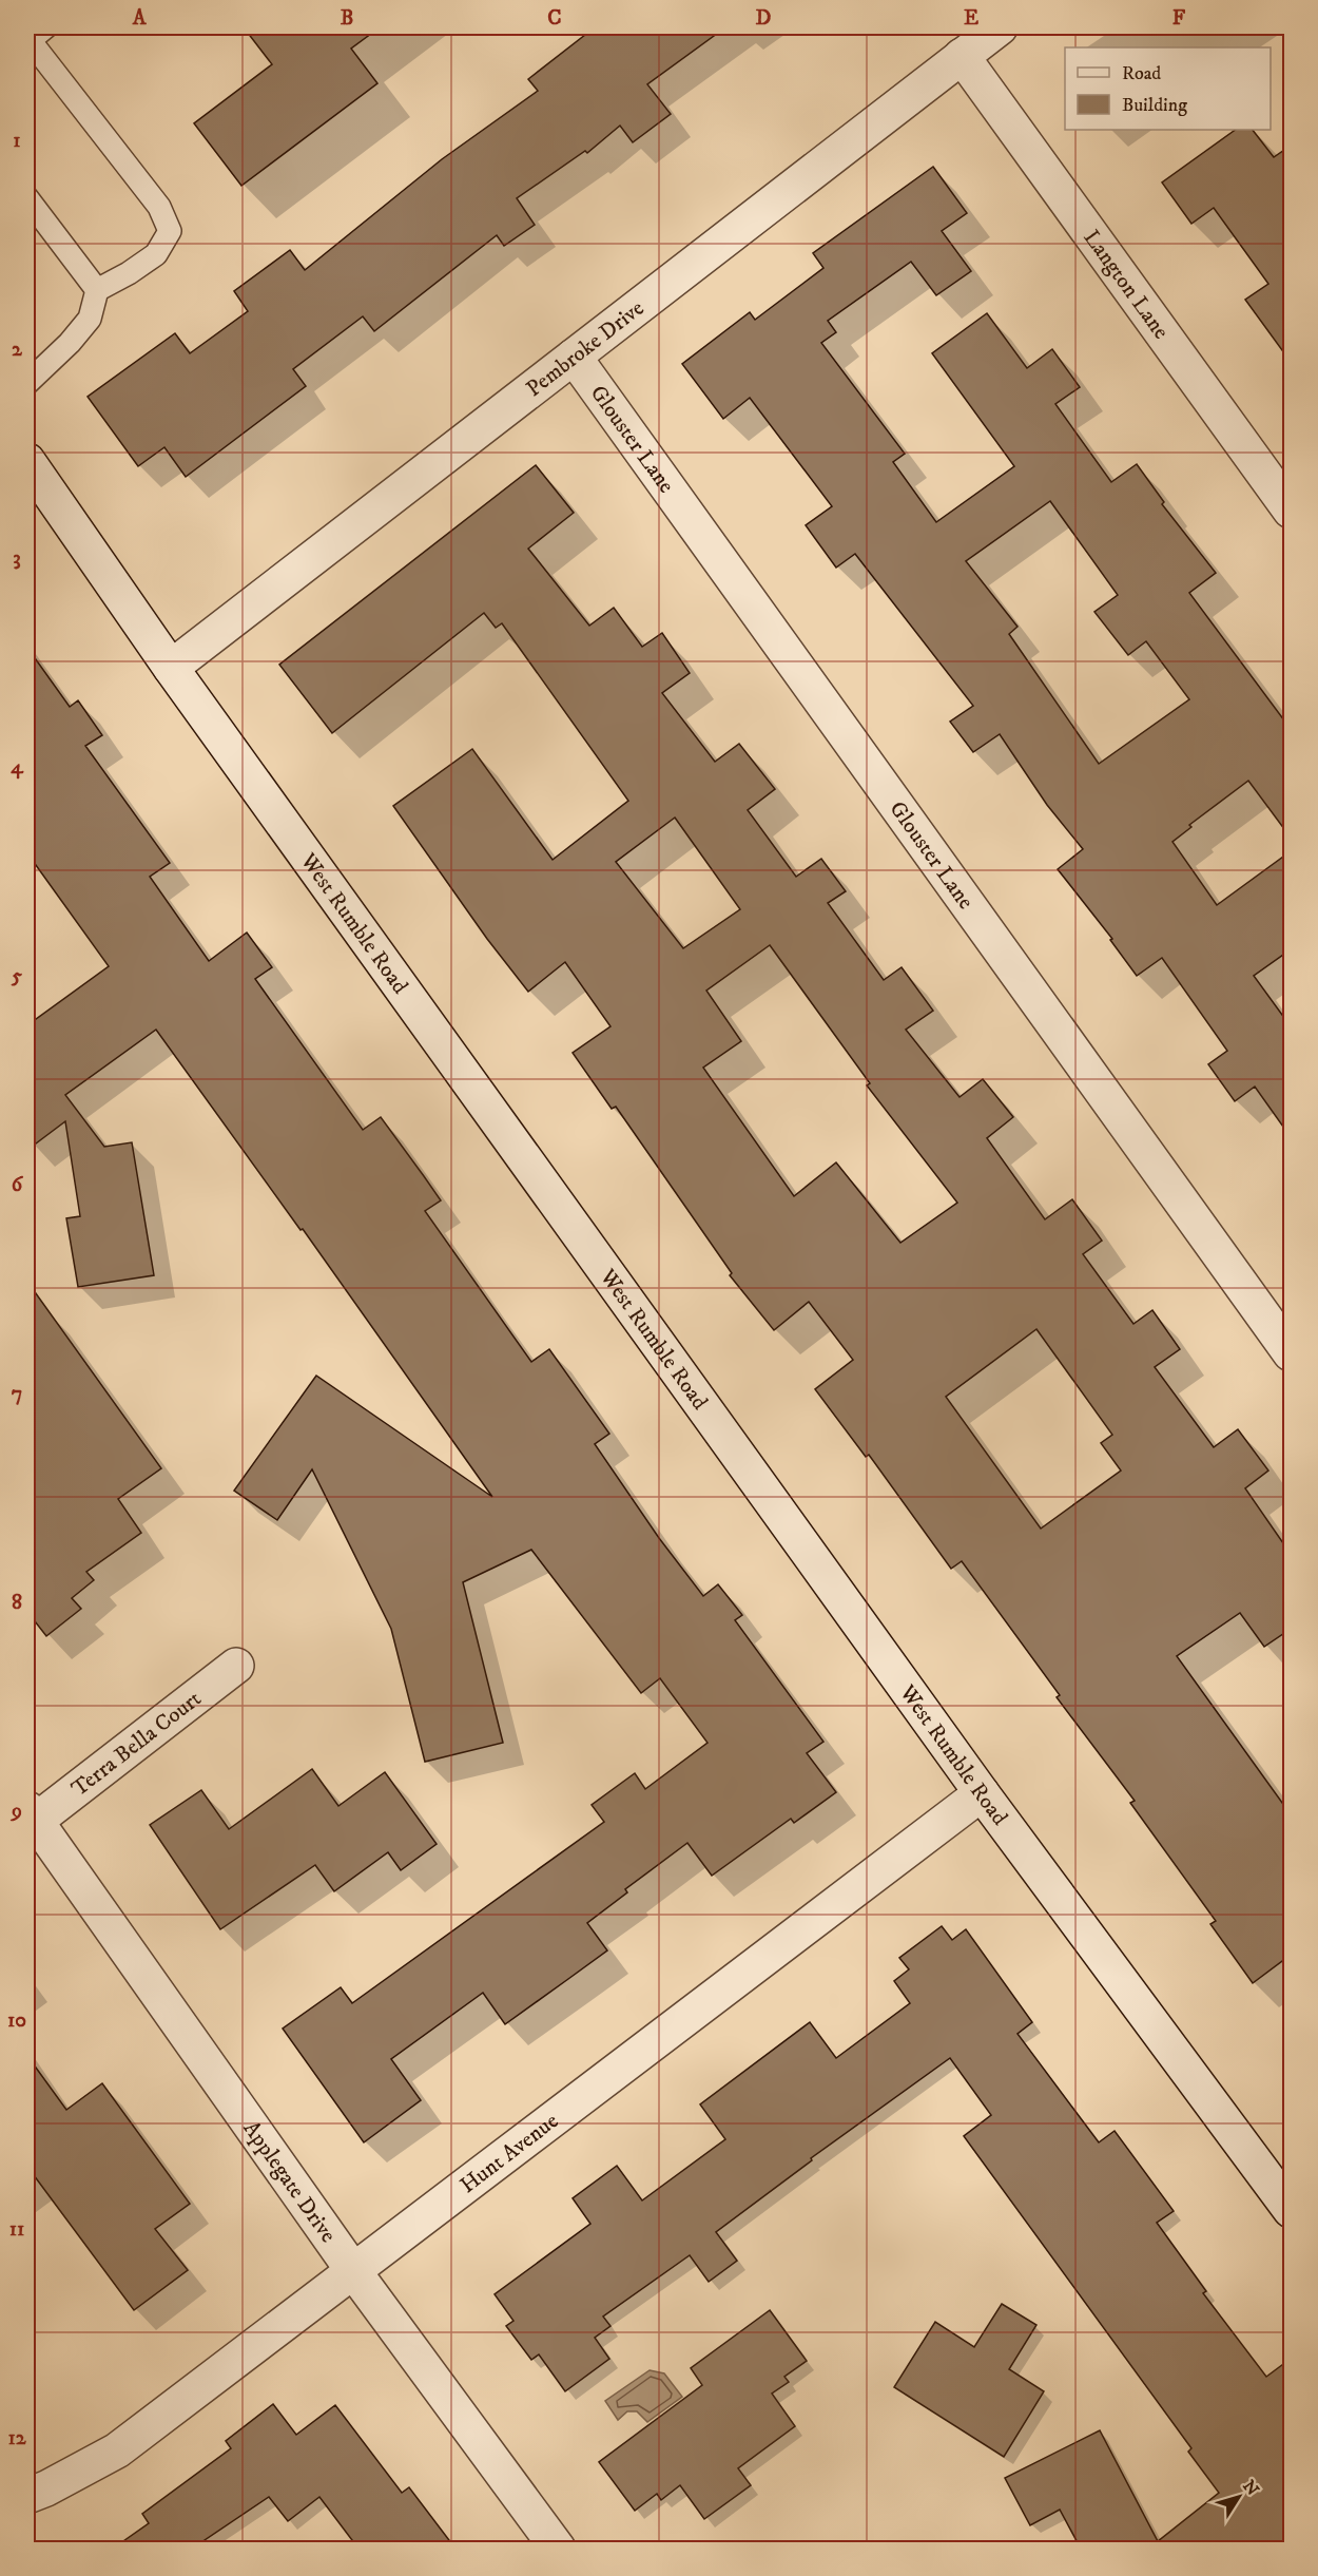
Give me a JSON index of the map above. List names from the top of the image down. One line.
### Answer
{"streets":{"street":["Langton Lane","Pembroke Drive","Glouster Lane","West Rumble Road","Terra Bella Court","Hunt Avenue","Applegate Drive"]},"crossings":[["Langton Lane","Pembroke Drive"],["Pembroke Drive","Glouster Lane"],["Pembroke Drive","West Rumble Road"],["West Rumble Road","Hunt Avenue"],["Terra Bella Court","Applegate Drive"],["Hunt Avenue","Applegate Drive"]],"legend":["Road","Building"],"north":"top right","grid":{"columns":["A","B","C","D","E","F"],"rows":["1","2","3","4","5","6","7","8","9","10","11","12"]}}
